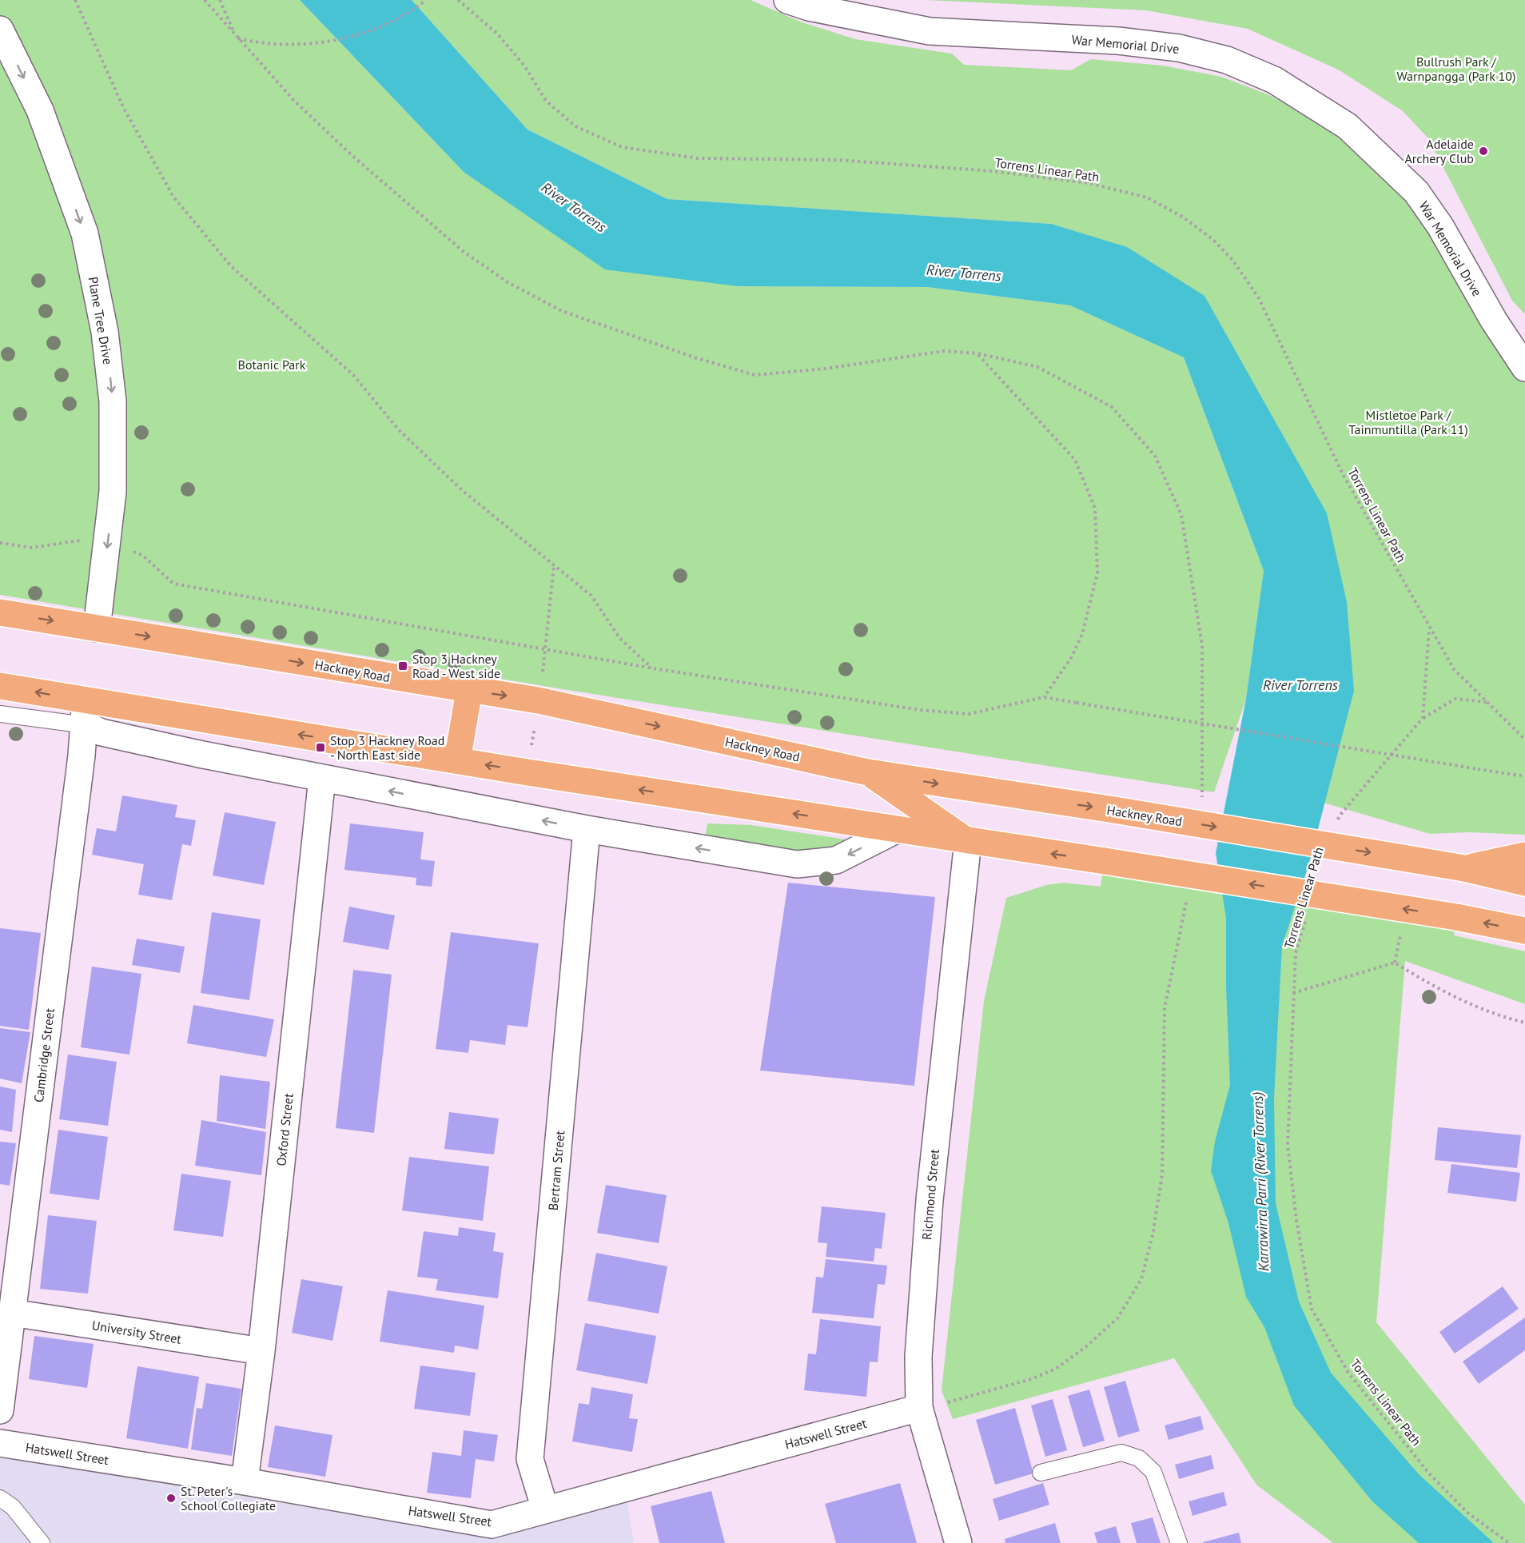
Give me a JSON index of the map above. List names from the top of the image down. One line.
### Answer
{"streets":{"highway":["Hackney Road"],"street":["War Memorial Drive","Plane Tree Drive","Cambridge Street","Oxford Street","Bertram Street","Richmond Street","University Street","Hatswell Street"],"path":["Torrens Linear Path"]},"crossings":[["Plane Tree Drive","Hackney Road"],["Cambridge Street","University Street"],["Oxford Street","University Street"],["Oxford Street","Hatswell Street"],["Bertram Street","Hatswell Street"],["Richmond Street","Hatswell Street"]],"one_way":["Plane Tree Drive"],"water":["River Torrens","Karrawirra Parri (River Torrens)"],"parks":["Bullrush Park / Warnpangga (Park 10)","Botanic Park","Mistletoe Park / Tainmuntilla (Park 11)"],"places":{"other":["Adelaide Archery Club","St. Peter's School Collegiate"],"transit":["Stop 3 Hackney Road - West side","Stop 3 Hackney Road - North East side"]}}
